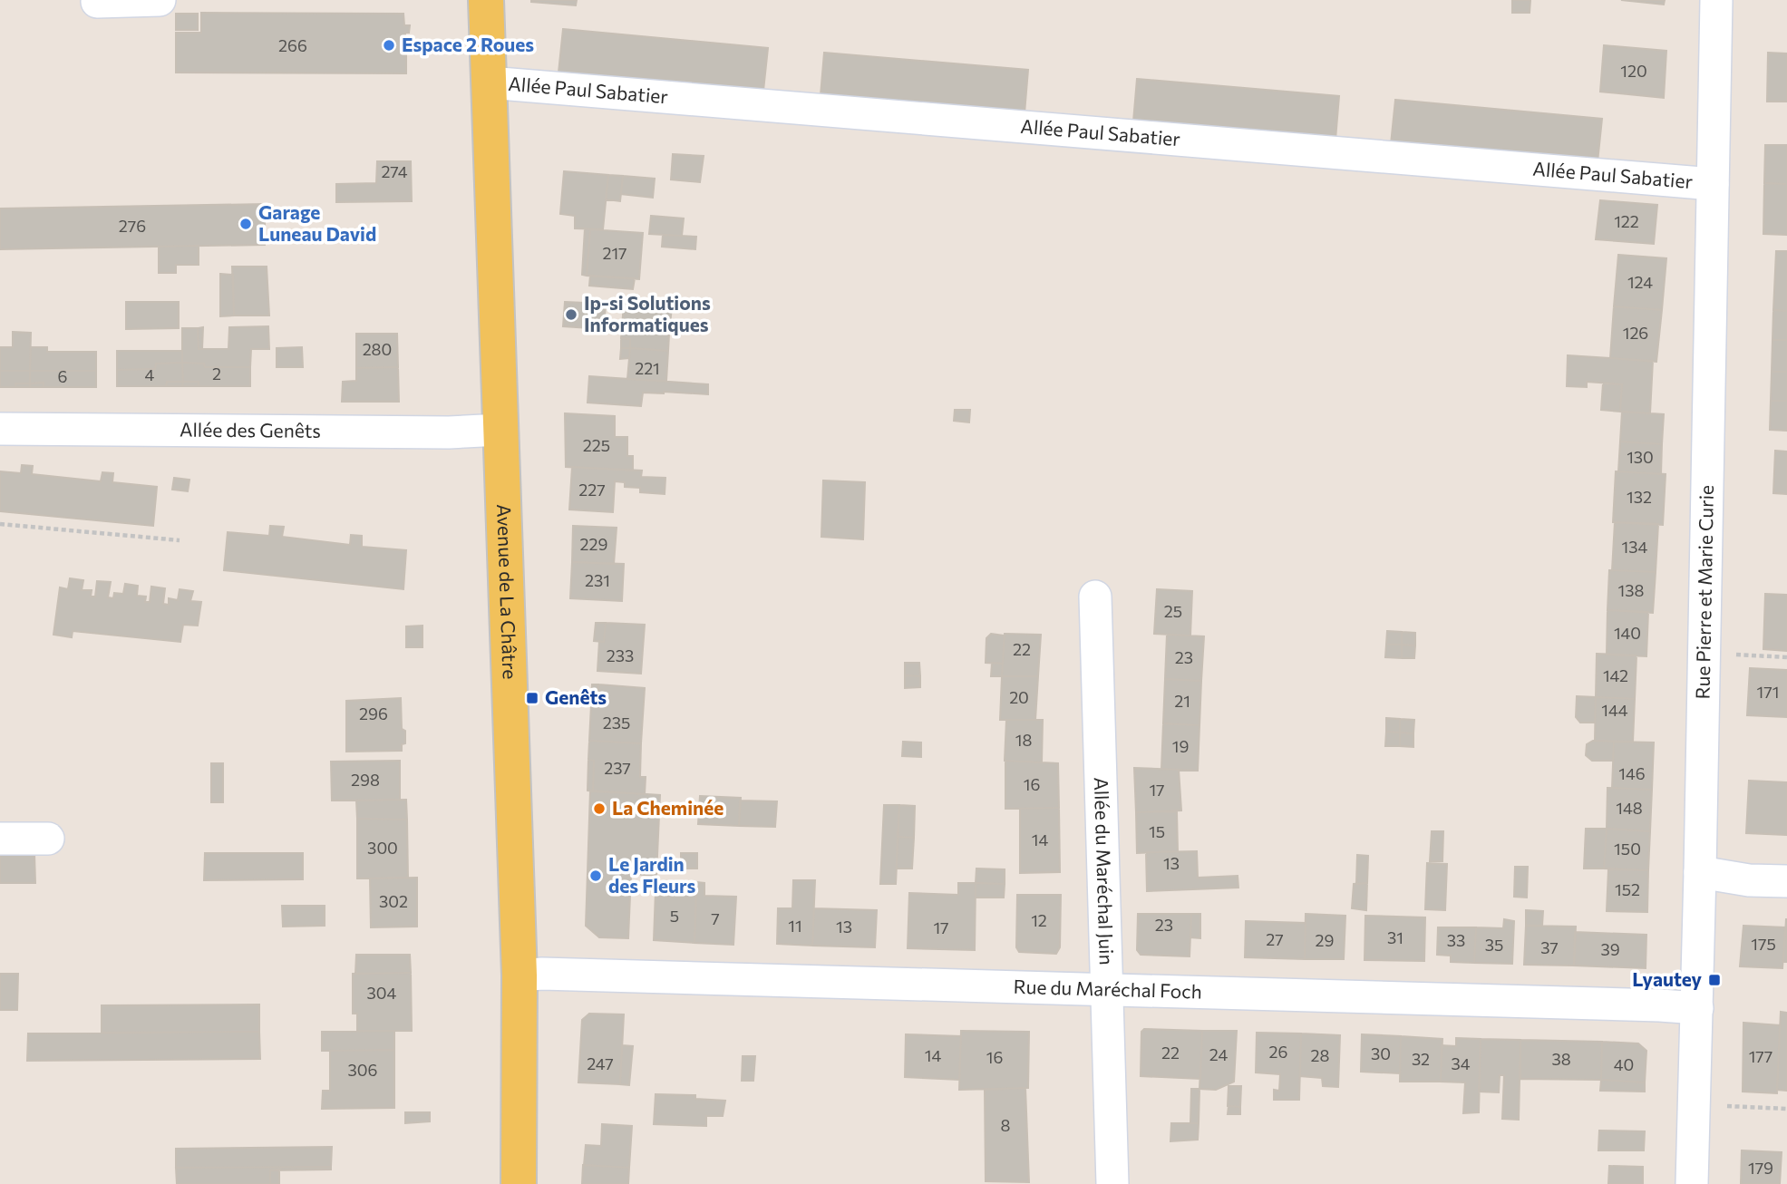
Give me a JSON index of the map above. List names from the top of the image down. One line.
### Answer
{"streets":{"main road":["Avenue de La Châtre"],"street":["Allée Paul Sabatier","Allée des Genêts","Rue Pierre et Marie Curie","Allée du Maréchal Juin","Rue du Maréchal Foch"]},"crossings":[["Allée Paul Sabatier","Avenue de La Châtre"],["Allée Paul Sabatier","Rue Pierre et Marie Curie"],["Allée des Genêts","Avenue de La Châtre"],["Avenue de La Châtre","Rue du Maréchal Foch"],["Rue Pierre et Marie Curie","Rue du Maréchal Foch"],["Allée du Maréchal Juin","Rue du Maréchal Foch"]],"places":{"other":["Espace 2 Roues","Garage Luneau David","Ip-si Solutions Informatiques","La Cheminée","Le Jardin des Fleurs"],"transit":["Genêts","Lyautey"]},"house_numbers":["266","120","274","122","276","217","124","126","280","221","2","4","6","225","130","227","132","229","134","231","138","25","140","22","233","23","142","171","20","21","144","296","235","18","19","237","146","298","16","17","148","15","14","300","150","13","152","302","5","7","12","23","11","13","17","31","27","29","33","175","35","37","39","304","26","22","30","24","14","28","177","16","32","38","247","34","40","306","8","179"]}
